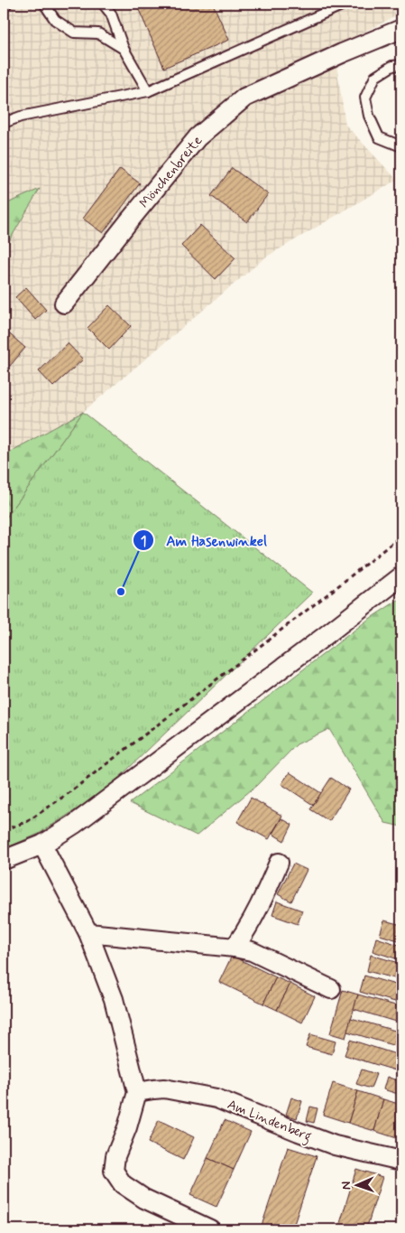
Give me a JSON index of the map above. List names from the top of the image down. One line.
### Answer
{"streets":{"street":["Mönchenbreite","Am Lindenberg"]},"places":["Am Hasenwinkel"],"north":"left"}
